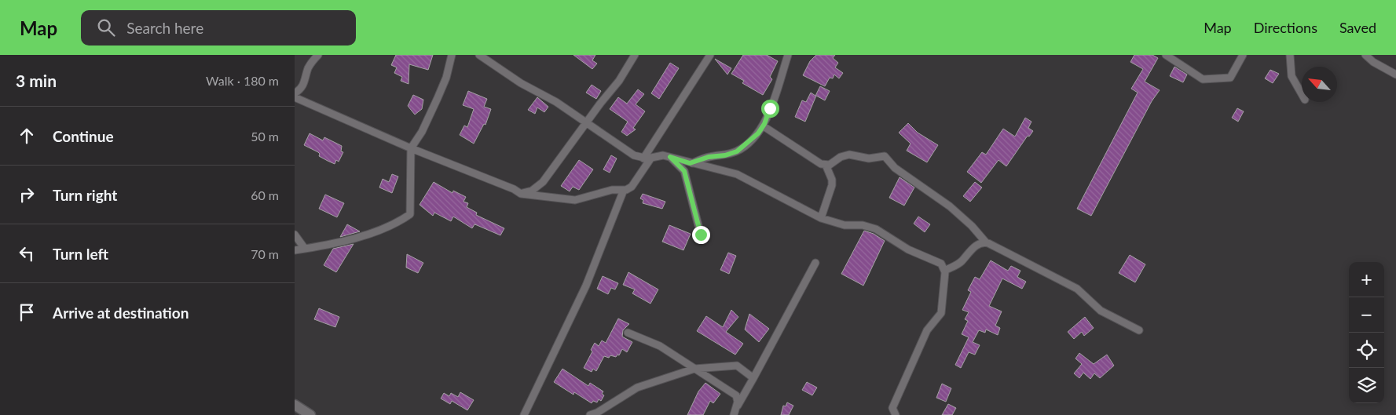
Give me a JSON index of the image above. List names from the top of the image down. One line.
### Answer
{"north":"top left","page":{"header":"Map","search":"Search here","nav":["Map","Directions","Saved"],"heading":["3 min","Walk · 180 m"],"list":[["Continue","50 m"],["Turn right","60 m"],["Turn left","70 m"],"Arrive at destination"],"map_buttons":["+","−"]}}
